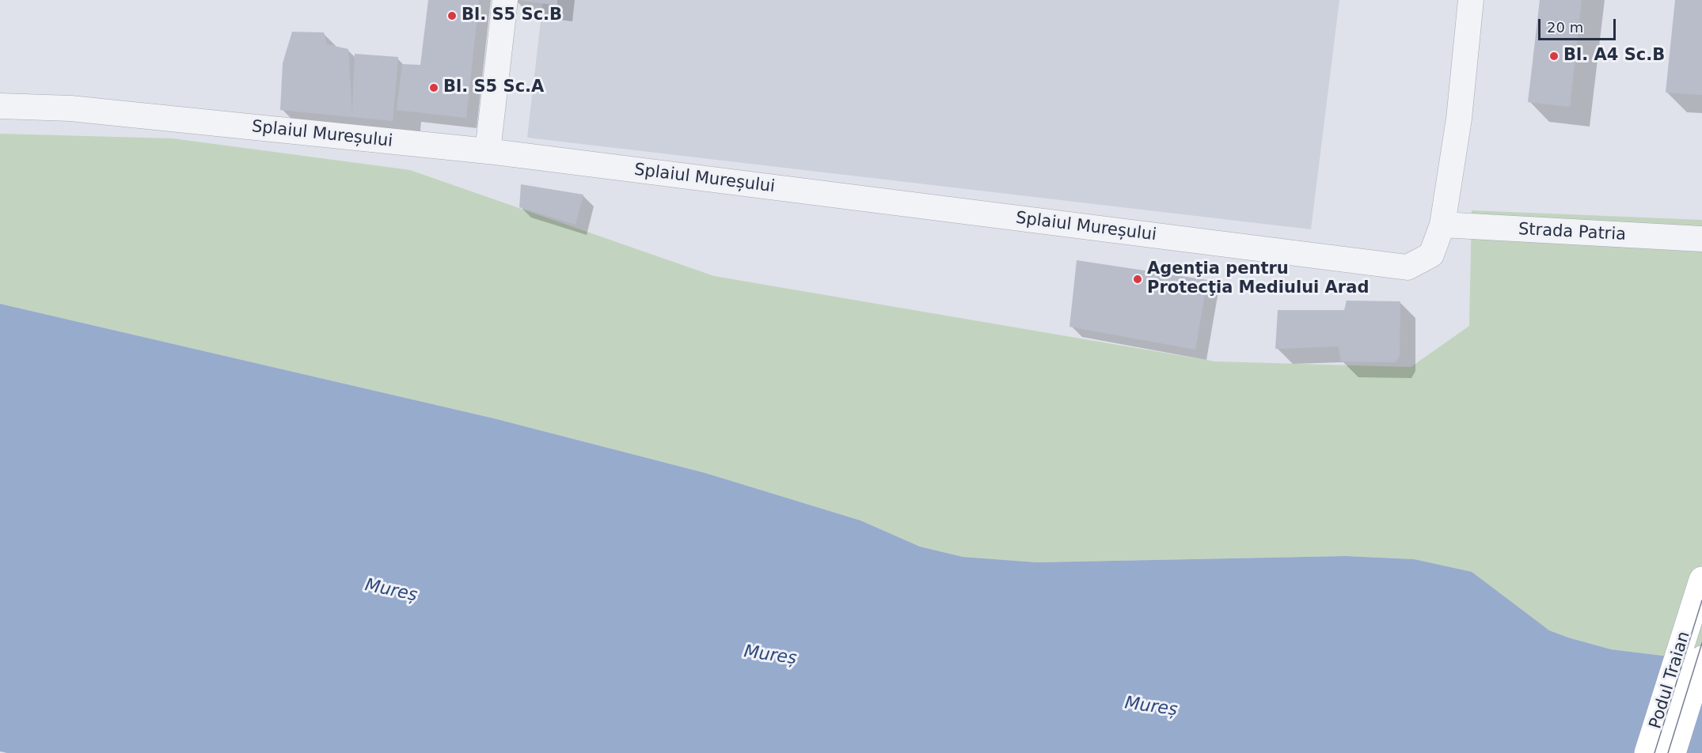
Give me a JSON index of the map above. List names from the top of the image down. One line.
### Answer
{"streets":{"main road":["Podul Traian"],"street":["Splaiul Mureșului","Strada Patria"]},"crossings":[["Splaiul Mureșului","Strada Patria"]],"water":["Mureș"],"places":["Bl. S5 Sc.B","Bl. A4 Sc.B","Bl. S5 Sc.A","Agenţia pentru Protecţia Mediului Arad"],"scale_bar":"20 m"}
